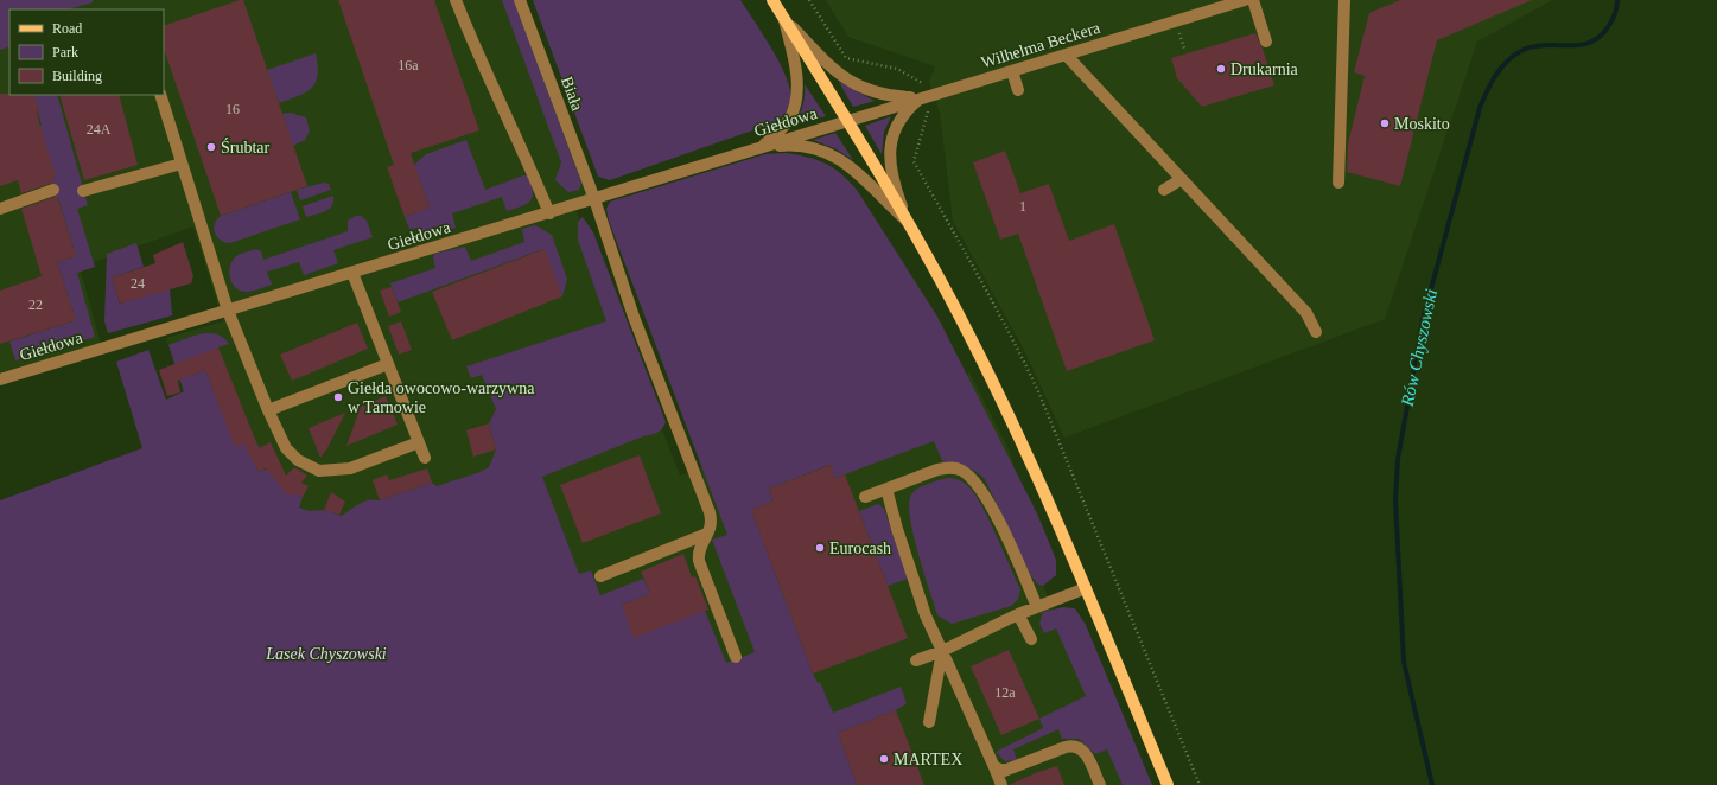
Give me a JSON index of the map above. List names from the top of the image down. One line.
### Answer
{"streets":{"street":["Wilhelma Beckera","Biała","Giełdowa"]},"crossings":[["Wilhelma Beckera","Giełdowa"],["Biała","Giełdowa"]],"water":["Rów Chyszowski"],"parks":["Lasek Chyszowski"],"places":["Drukarnia","Moskito","Śrubtar","Giełda owocowo-warzywna w Tarnowie","Eurocash","MARTEX"],"house_numbers":["16a","16","24A","1","24","22","12a"],"legend":["Road","Park","Building"]}
